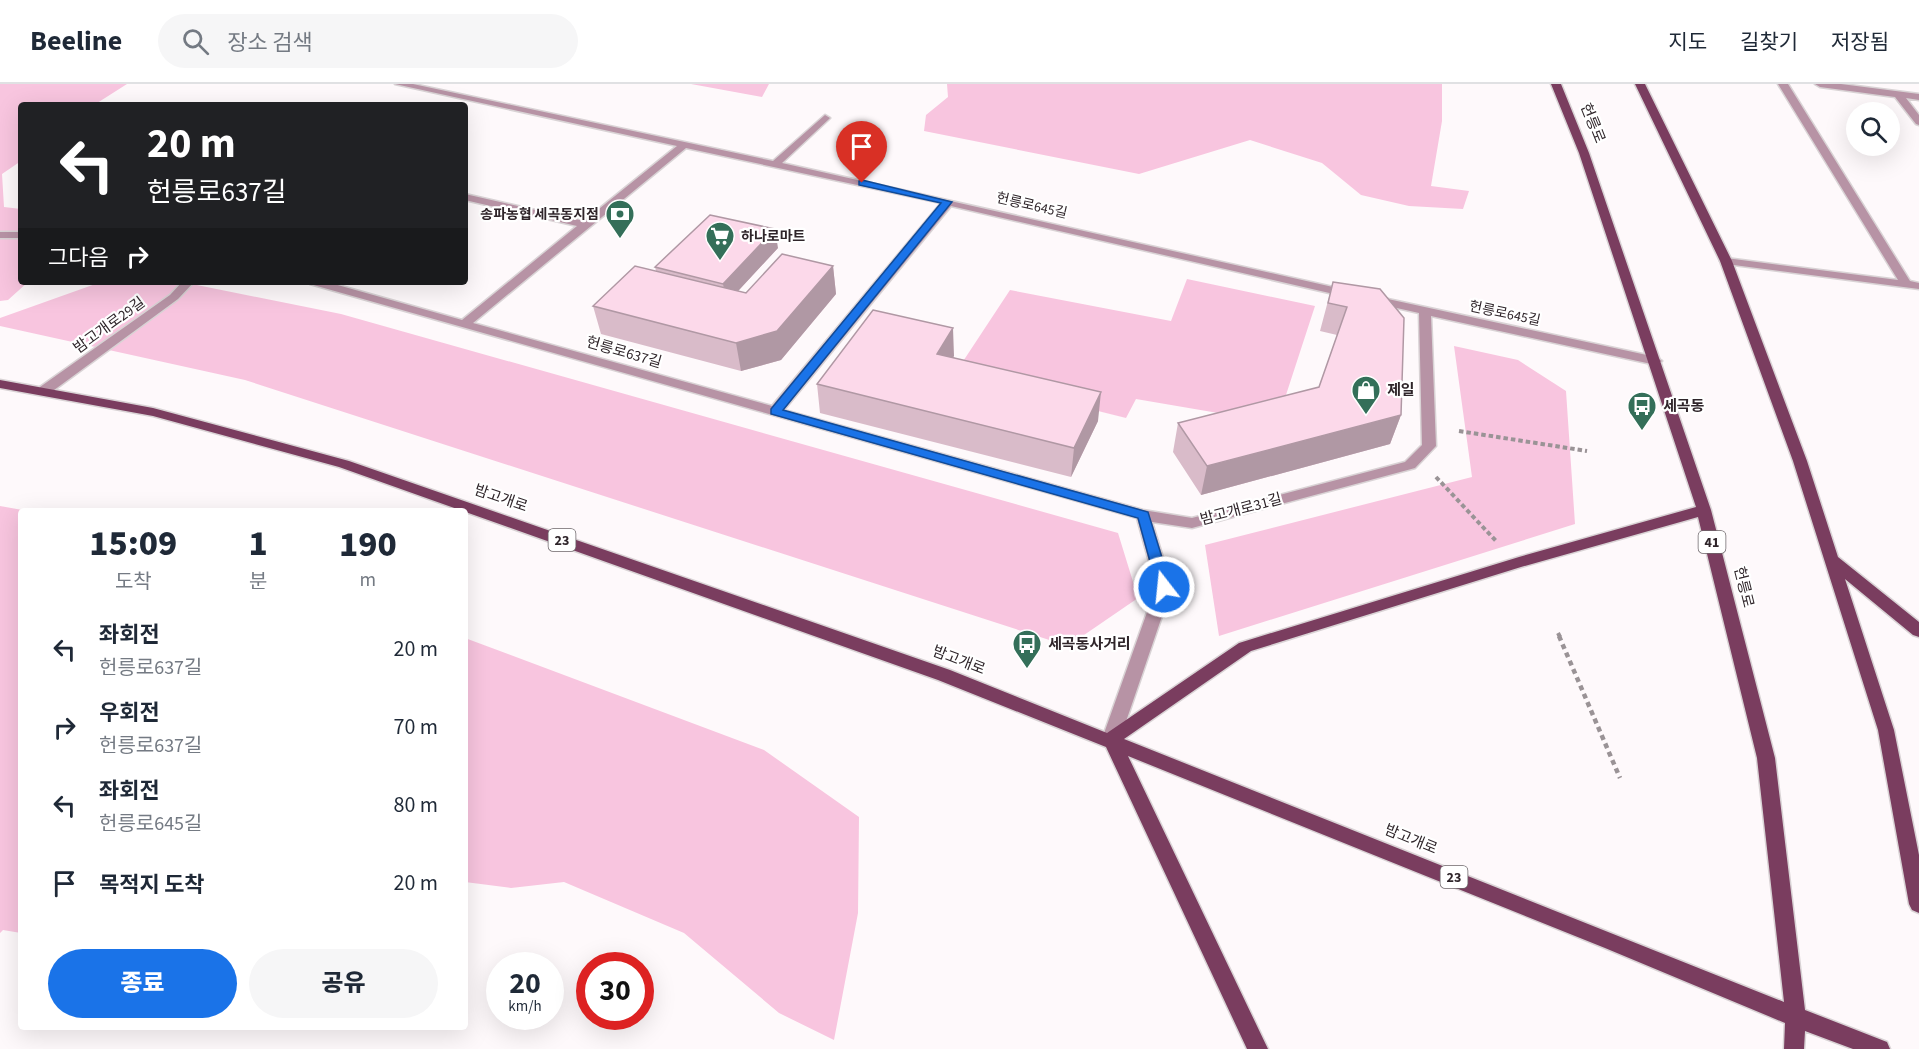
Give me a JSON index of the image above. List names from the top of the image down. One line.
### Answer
{"streets":{"main road":["헌릉로","밤고개로","23","41"],"street":["헌릉로645길","밤고개로29길","헌릉로637길","밤고개로31길"]},"crossings":[["헌릉로","헌릉로645길"],["헌릉로","밤고개로"],["밤고개로29길","밤고개로"],["헌릉로637길","밤고개로31길"]],"places":{"bank":["송파농협 세곡동지점"],"supermarket":["하나로마트"],"shop":["제일"],"bus stop":["세곡동","세곡동사거리"]},"page":{"header":"Beeline","search":"장소 검색","nav":["지도","길찾기","저장됨"],"turn":["20 m","헌릉로637길"],"then":"그다음","eta":["15:09","도착","1","분","190","m"],"list":[{"name":"좌회전","note":"헌릉로637길","value":"20 m"},{"name":"우회전","note":"헌릉로637길","value":"70 m"},{"name":"좌회전","note":"헌릉로645길","value":"80 m"},{"name":"목적지 도착","value":"20 m"}],"buttons":["종료","공유"],"speed":"20 km/h","limit":"30"}}
